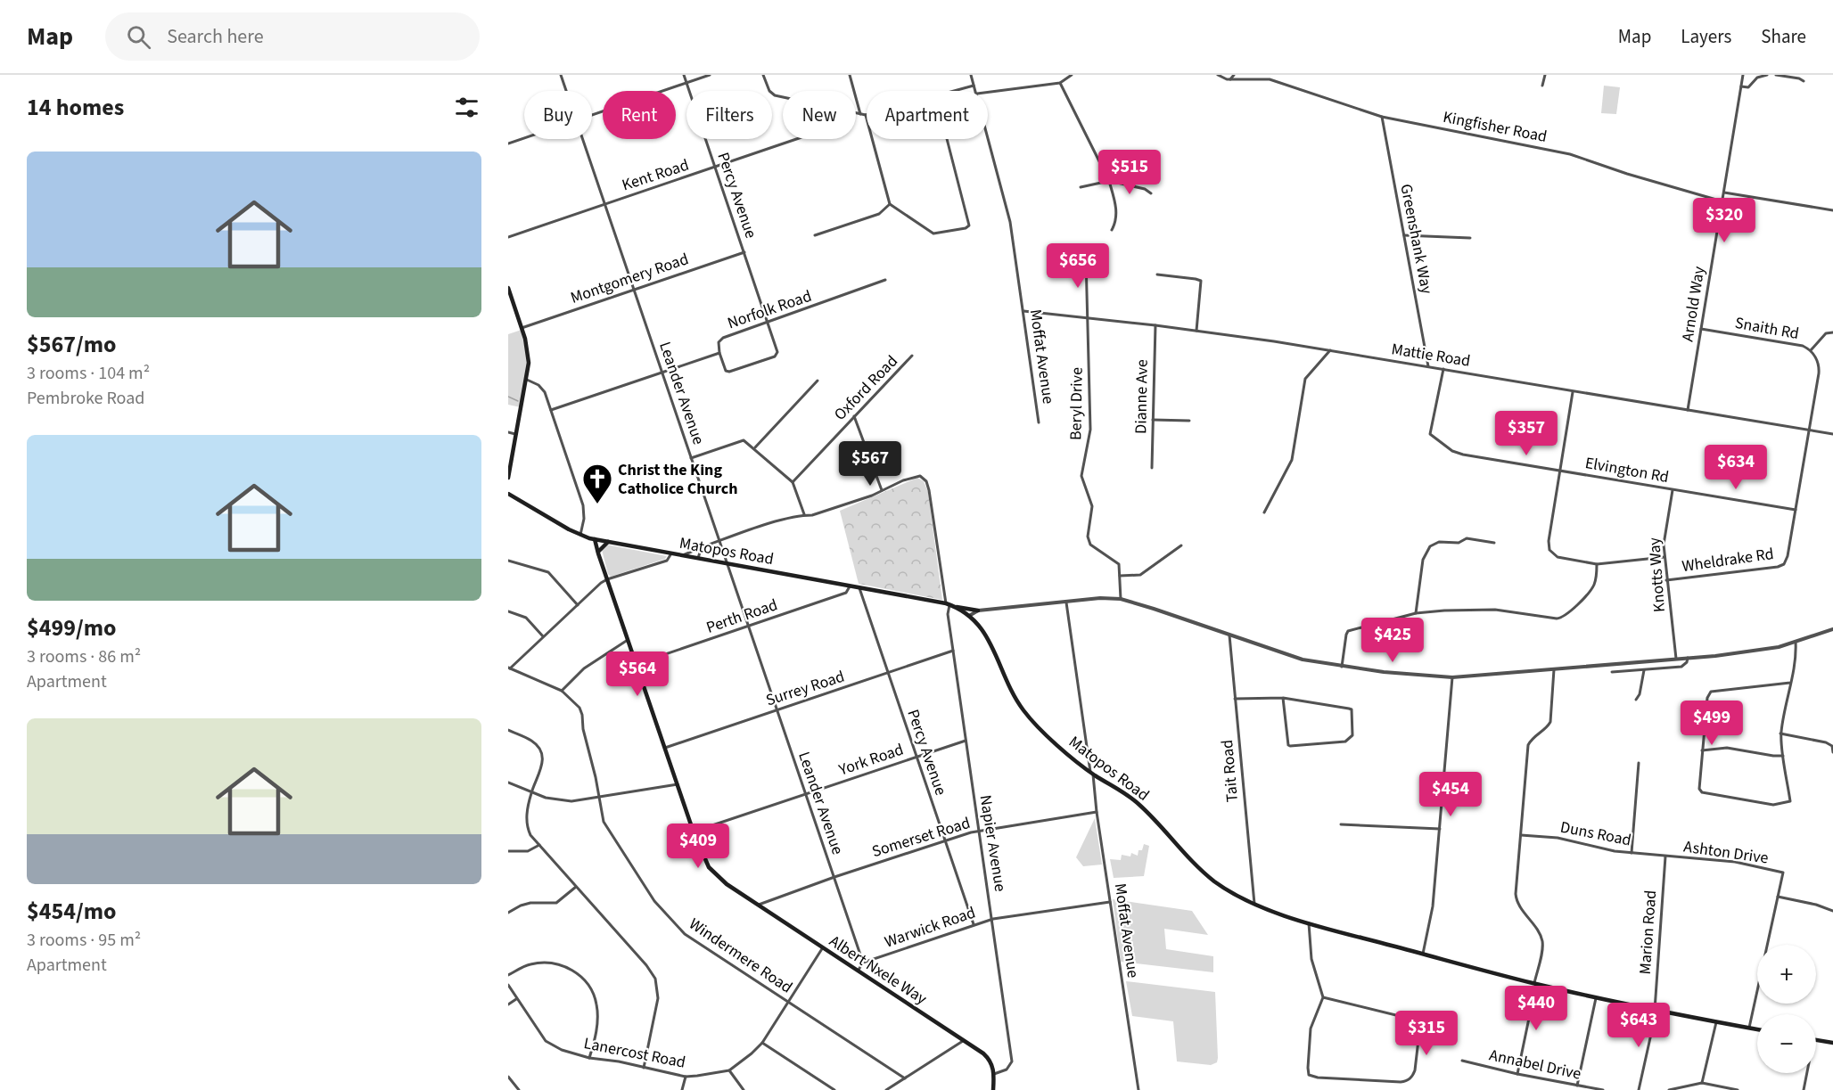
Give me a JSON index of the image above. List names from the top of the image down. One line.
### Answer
{"streets":{"main road":["Matopos Road","Albert Nxele Way"],"street":["Kingfisher Road","Kent Road","Percy Avenue","Greenshank Way","Montgomery Road","Arnold Way","Norfolk Road","Snaith Rd","Mattie Road","Moffat Avenue","Oxford Road","Leander Avenue","Dianne Ave","Beryl Drive","Elvington Rd","Wheldrake Rd","Knotts Way","Perth Road","Surrey Road","York Road","Tait Road","Duns Road","Somerset Road","Napier Avenue","Ashton Drive","Warwick Road","Marion Road","Windermere Road","Lanercost Road","Annabel Drive"]},"crossings":[["Kingfisher Road","Greenshank Way"],["Kingfisher Road","Arnold Way"],["Kent Road","Percy Avenue"],["Kent Road","Leander Avenue"],["Percy Avenue","Montgomery Road"],["Percy Avenue","Norfolk Road"],["Percy Avenue","Matopos Road"],["Percy Avenue","Surrey Road"],["Percy Avenue","York Road"],["Percy Avenue","Somerset Road"],["Percy Avenue","Warwick Road"],["Greenshank Way","Mattie Road"],["Montgomery Road","Leander Avenue"],["Arnold Way","Snaith Rd"],["Arnold Way","Mattie Road"],["Norfolk Road","Leander Avenue"],["Snaith Rd","Mattie Road"],["Snaith Rd","Wheldrake Rd"],["Mattie Road","Moffat Avenue"],["Mattie Road","Dianne Ave"],["Mattie Road","Beryl Drive"],["Mattie Road","Elvington Rd"],["Mattie Road","Wheldrake Rd"],["Moffat Avenue","Matopos Road"],["Moffat Avenue","Somerset Road"],["Moffat Avenue","Warwick Road"],["Leander Avenue","Matopos Road"],["Leander Avenue","Perth Road"],["Leander Avenue","Surrey Road"],["Leander Avenue","York Road"],["Leander Avenue","Somerset Road"],["Leander Avenue","Warwick Road"],["Elvington Rd","Wheldrake Rd"],["Elvington Rd","Knotts Way"],["Matopos Road","Perth Road"],["Matopos Road","Tait Road"],["Matopos Road","Napier Avenue"],["Matopos Road","Marion Road"],["Wheldrake Rd","Knotts Way"],["Perth Road","Albert Nxele Way"],["Surrey Road","Napier Avenue"],["Surrey Road","Albert Nxele Way"],["York Road","Napier Avenue"],["York Road","Albert Nxele Way"],["Duns Road","Ashton Drive"],["Duns Road","Marion Road"],["Somerset Road","Napier Avenue"],["Somerset Road","Albert Nxele Way"],["Napier Avenue","Warwick Road"],["Napier Avenue","Albert Nxele Way"],["Ashton Drive","Marion Road"],["Windermere Road","Lanercost Road"],["Albert Nxele Way","Lanercost Road"]],"places":{"church":["Christ the King Catholice Church"]},"page":{"header":"Map","search":"Search here","nav":["Map","Layers","Share"],"heading":"14 homes","chip":["Buy","Rent","Filters","New","Apartment"],"list":[{"name":"$567/mo","note":"3 rooms · 104 m² · Pembroke Road"},{"name":"$499/mo","note":"3 rooms · 86 m² · Apartment"},{"name":"$454/mo","note":"3 rooms · 95 m² · Apartment"}],"price":["$515","$320","$656","$357","$567","$634","$425","$564","$499","$454","$409","$440","$643","$315"],"map_buttons":["+","−"]}}
